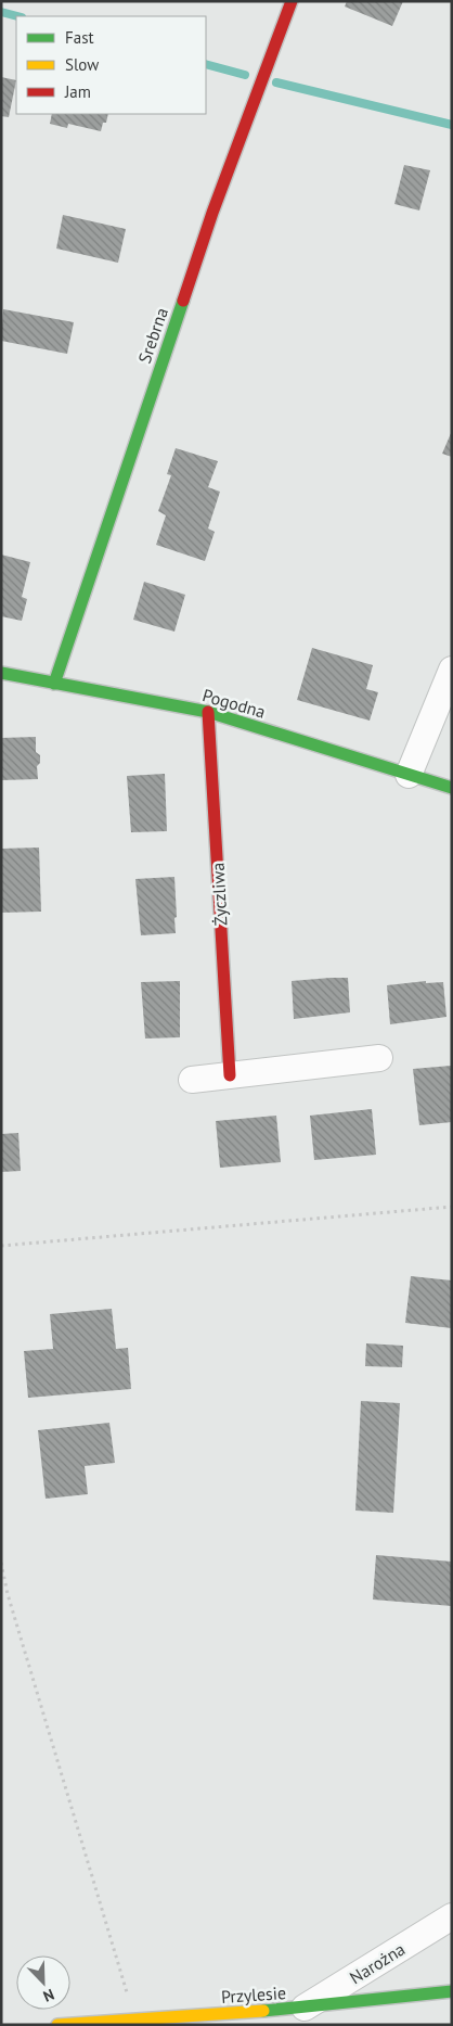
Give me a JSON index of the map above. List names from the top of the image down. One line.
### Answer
{"streets":{"street":["Srebrna","Pogodna","Życzliwa","Narożna","Przylesie"]},"crossings":[["Srebrna","Pogodna"],["Pogodna","Życzliwa"],["Narożna","Przylesie"]],"legend":["Fast","Slow","Jam"],"north":"bottom right"}
